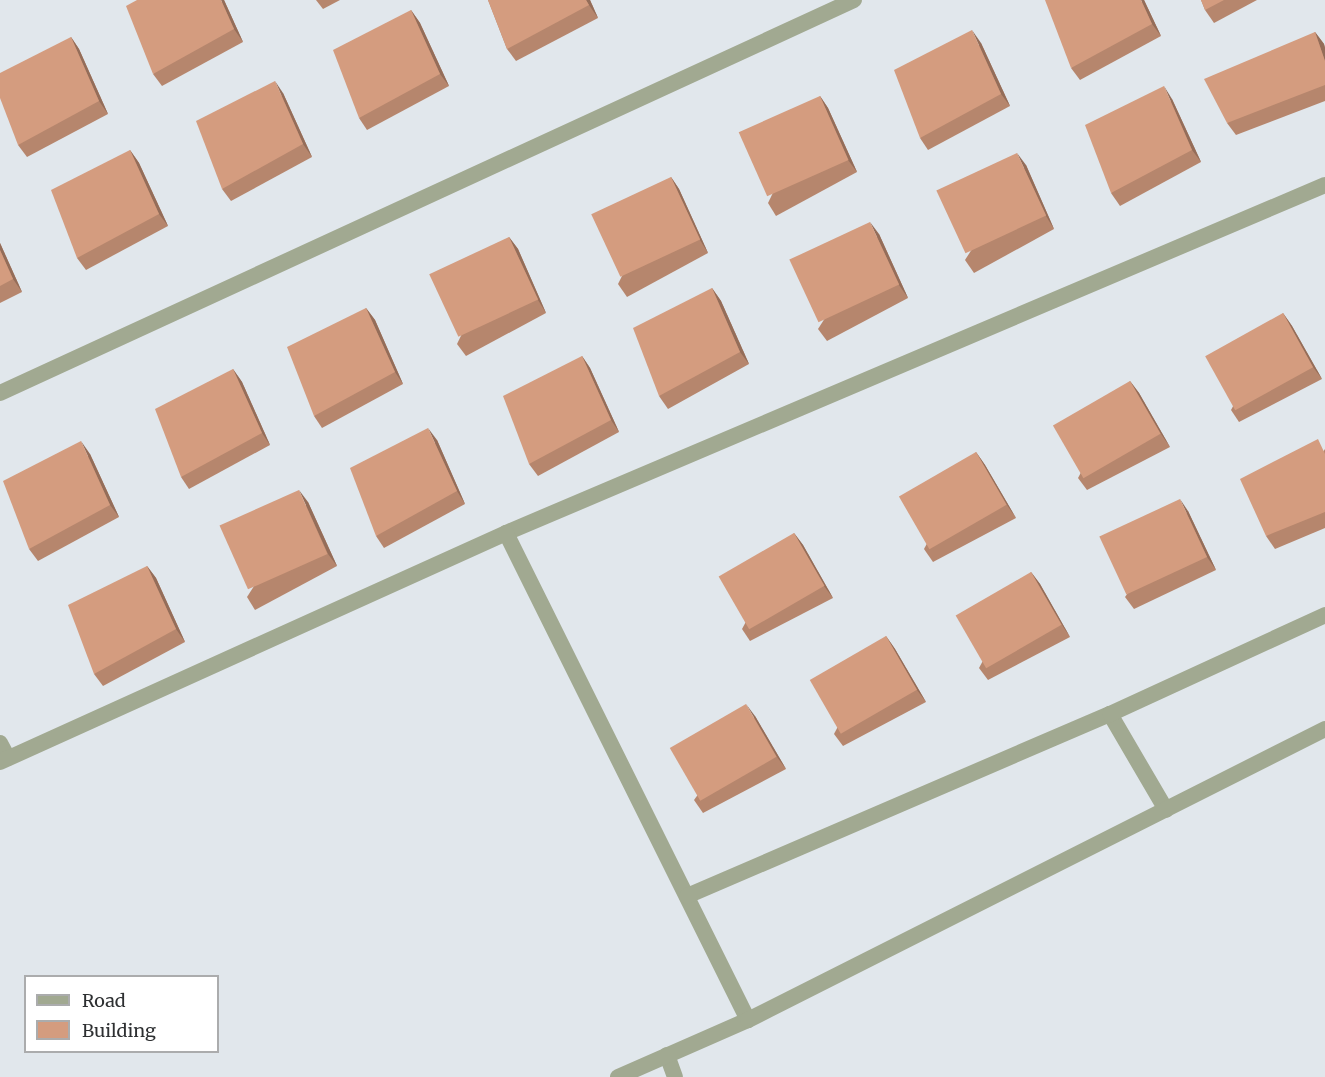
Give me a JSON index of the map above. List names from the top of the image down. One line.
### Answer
{"legend":["Road","Building"]}
